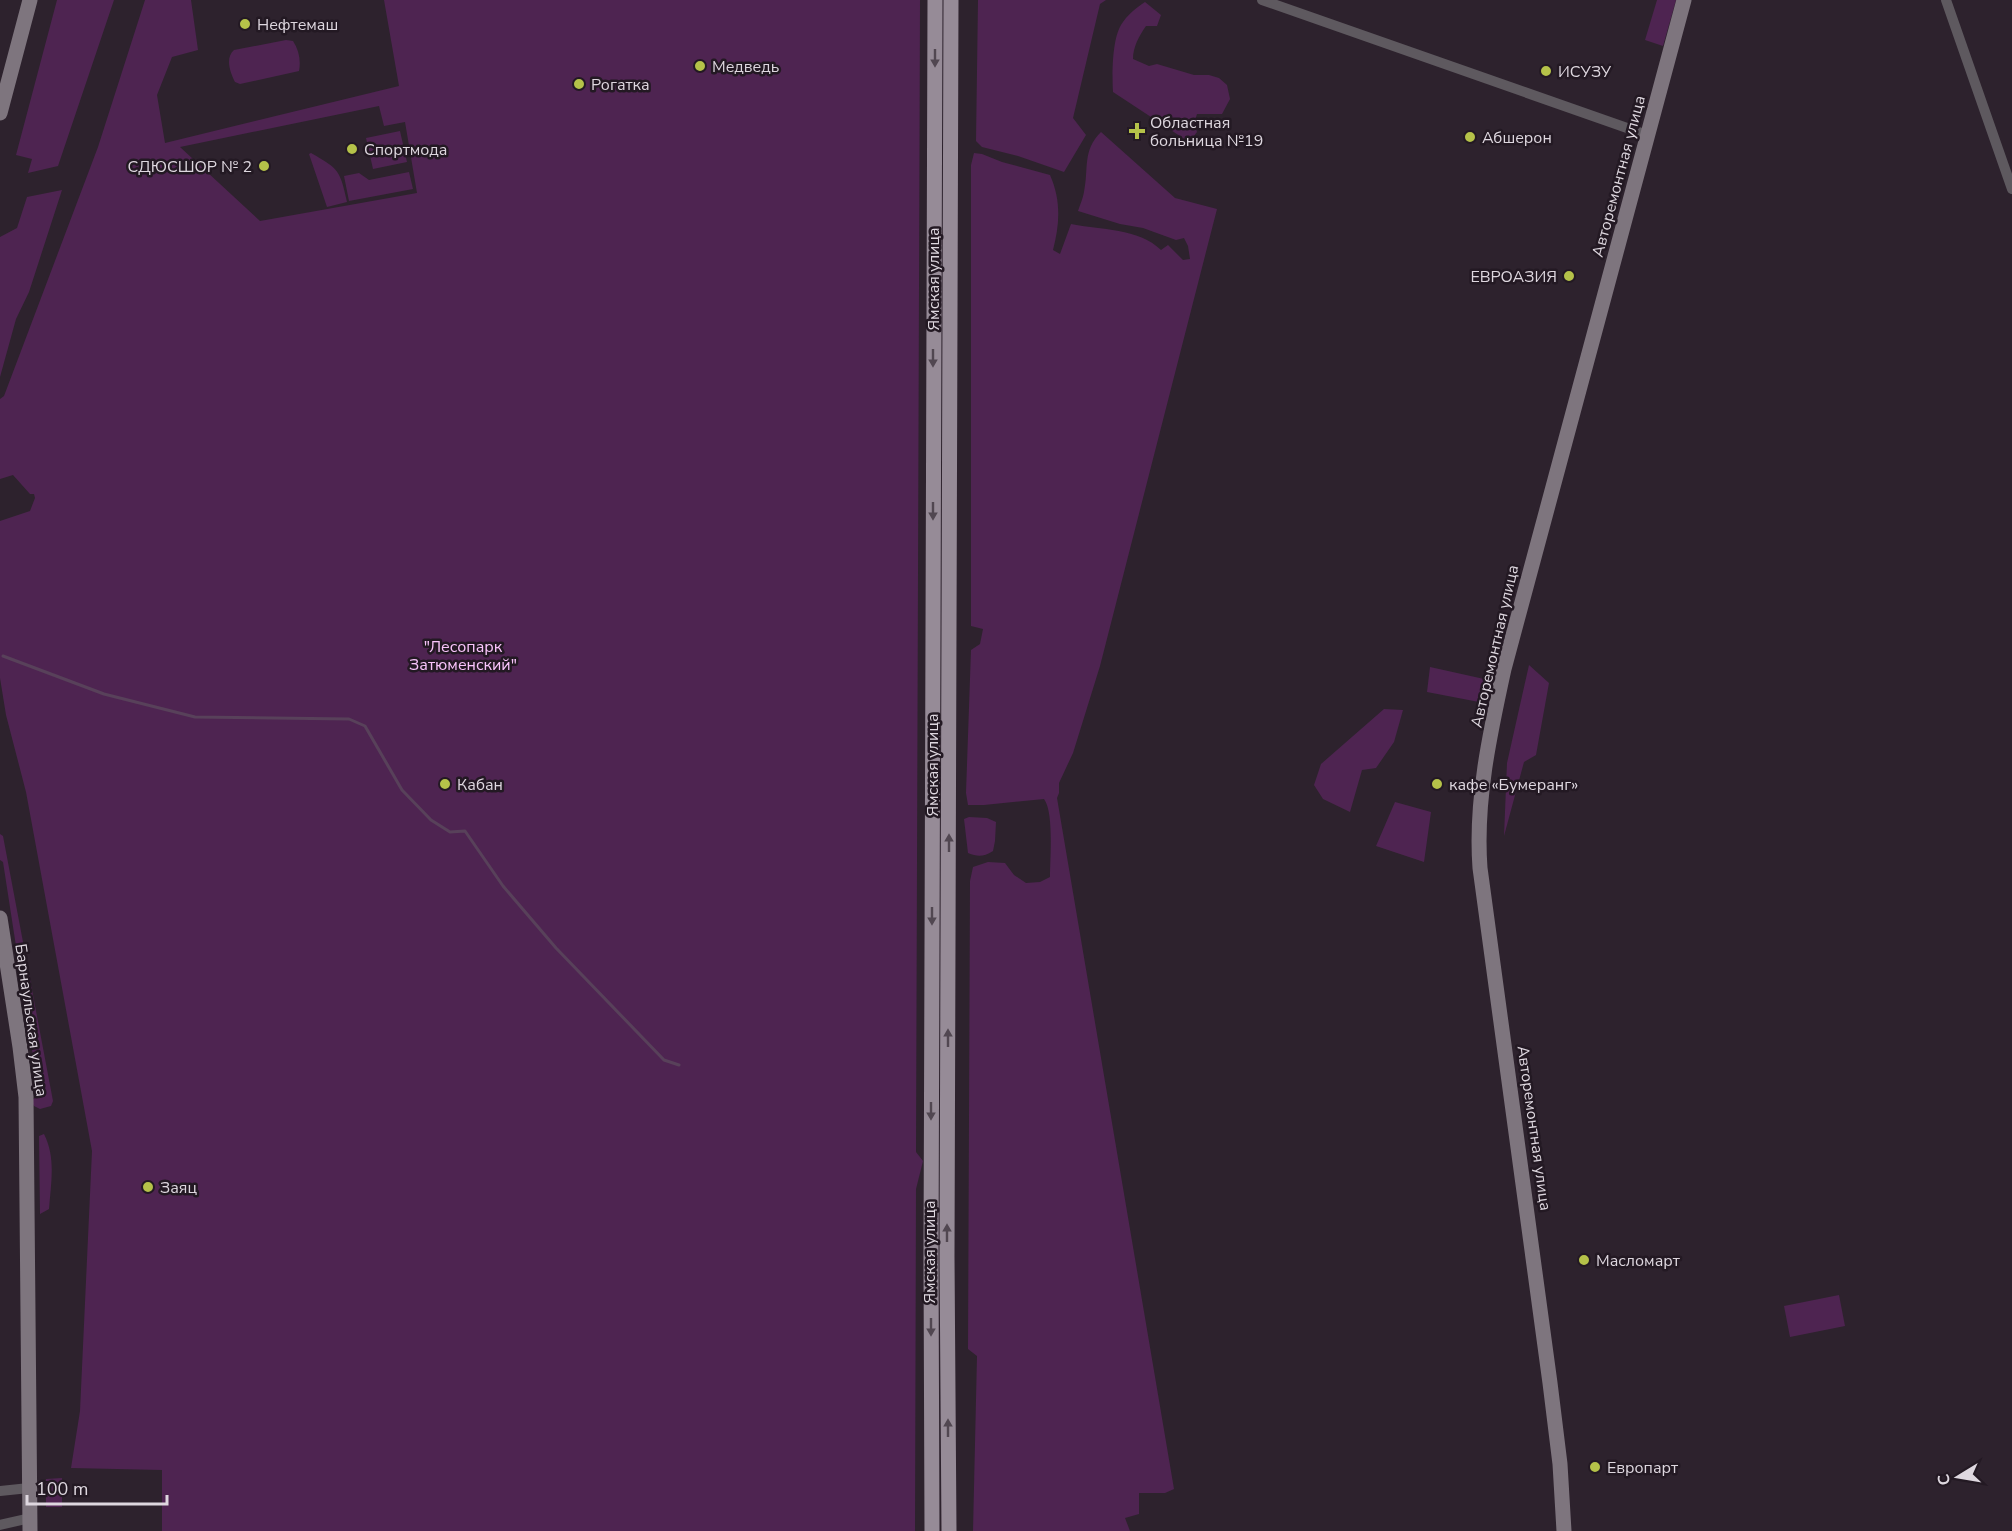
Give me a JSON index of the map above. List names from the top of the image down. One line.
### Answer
{"streets":{"main road":["Ямская улица"],"street":["Авторемонтная улица","Барнаульская улица"]},"parks":["\"Лесопарк Затюменский\""],"places":{"other":["Нефтемаш","Медведь","ИСУЗУ","Рогатка","Абшерон","Спортмода","СДЮСШОР № 2","ЕВРОАЗИЯ","Кабан","кафе «Бумеранг»","Заяц","Масломарт","Европарт"],"health":["Областная больница №19"]},"scale_bar":"100 m","north":"left"}
